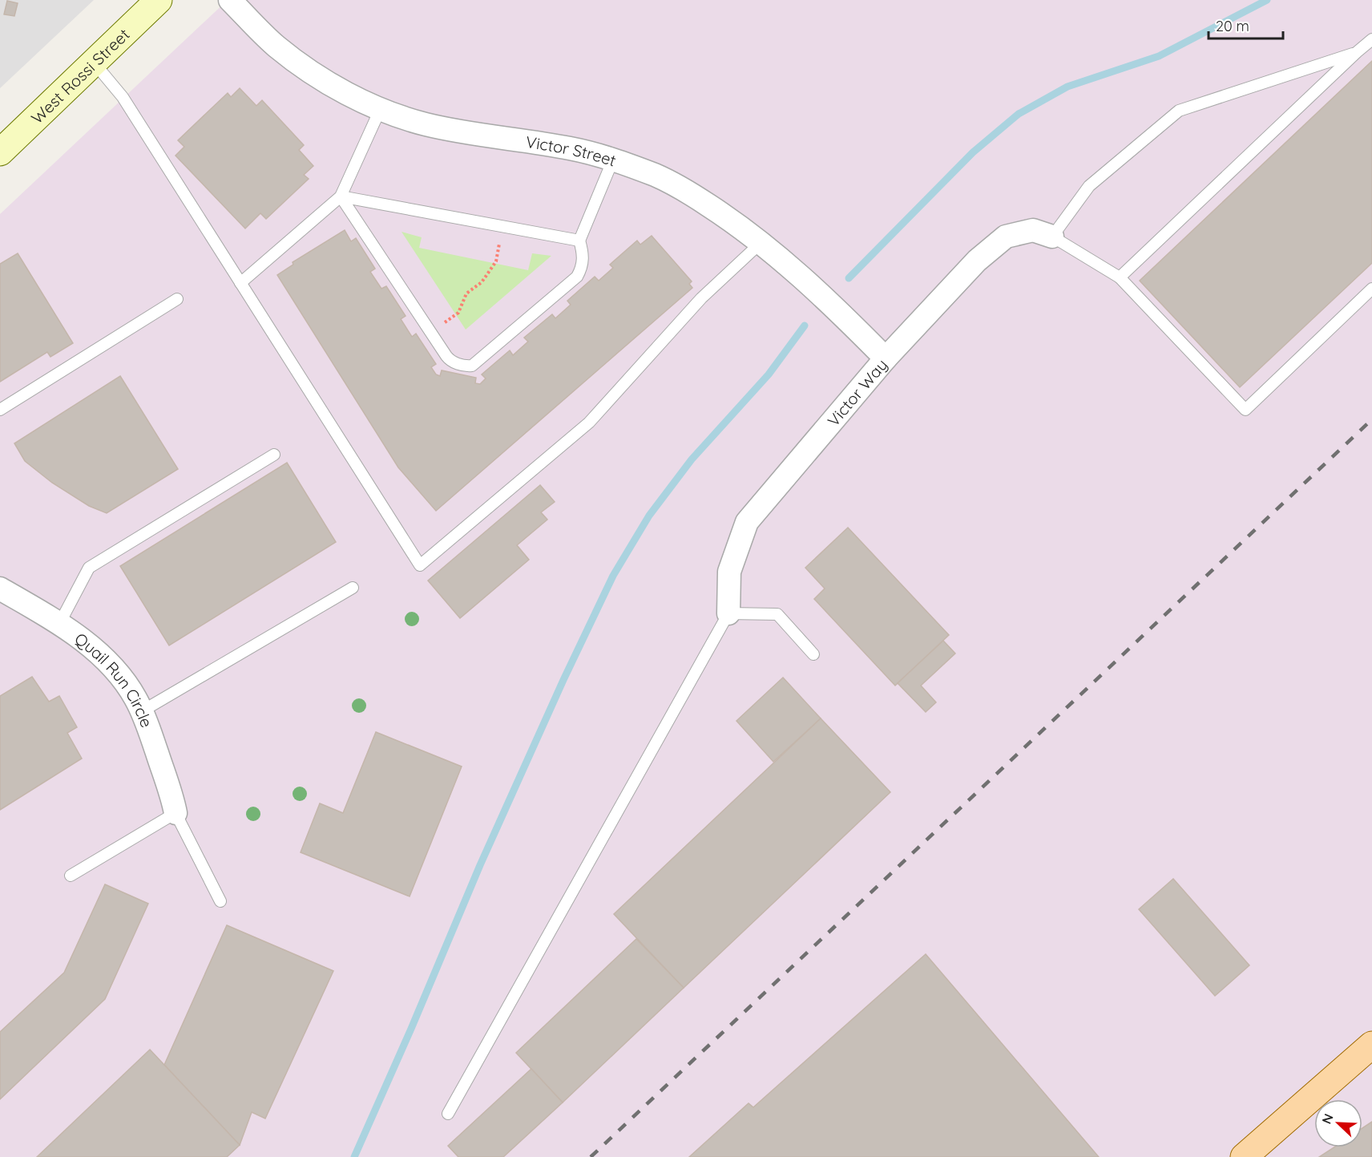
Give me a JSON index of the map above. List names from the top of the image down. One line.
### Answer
{"streets":{"main road":["West Rossi Street"],"street":["Victor Street","Victor Way","Quail Run Circle"]},"crossings":[["Victor Street","Victor Way"]],"scale_bar":"20 m","north":"top left"}
